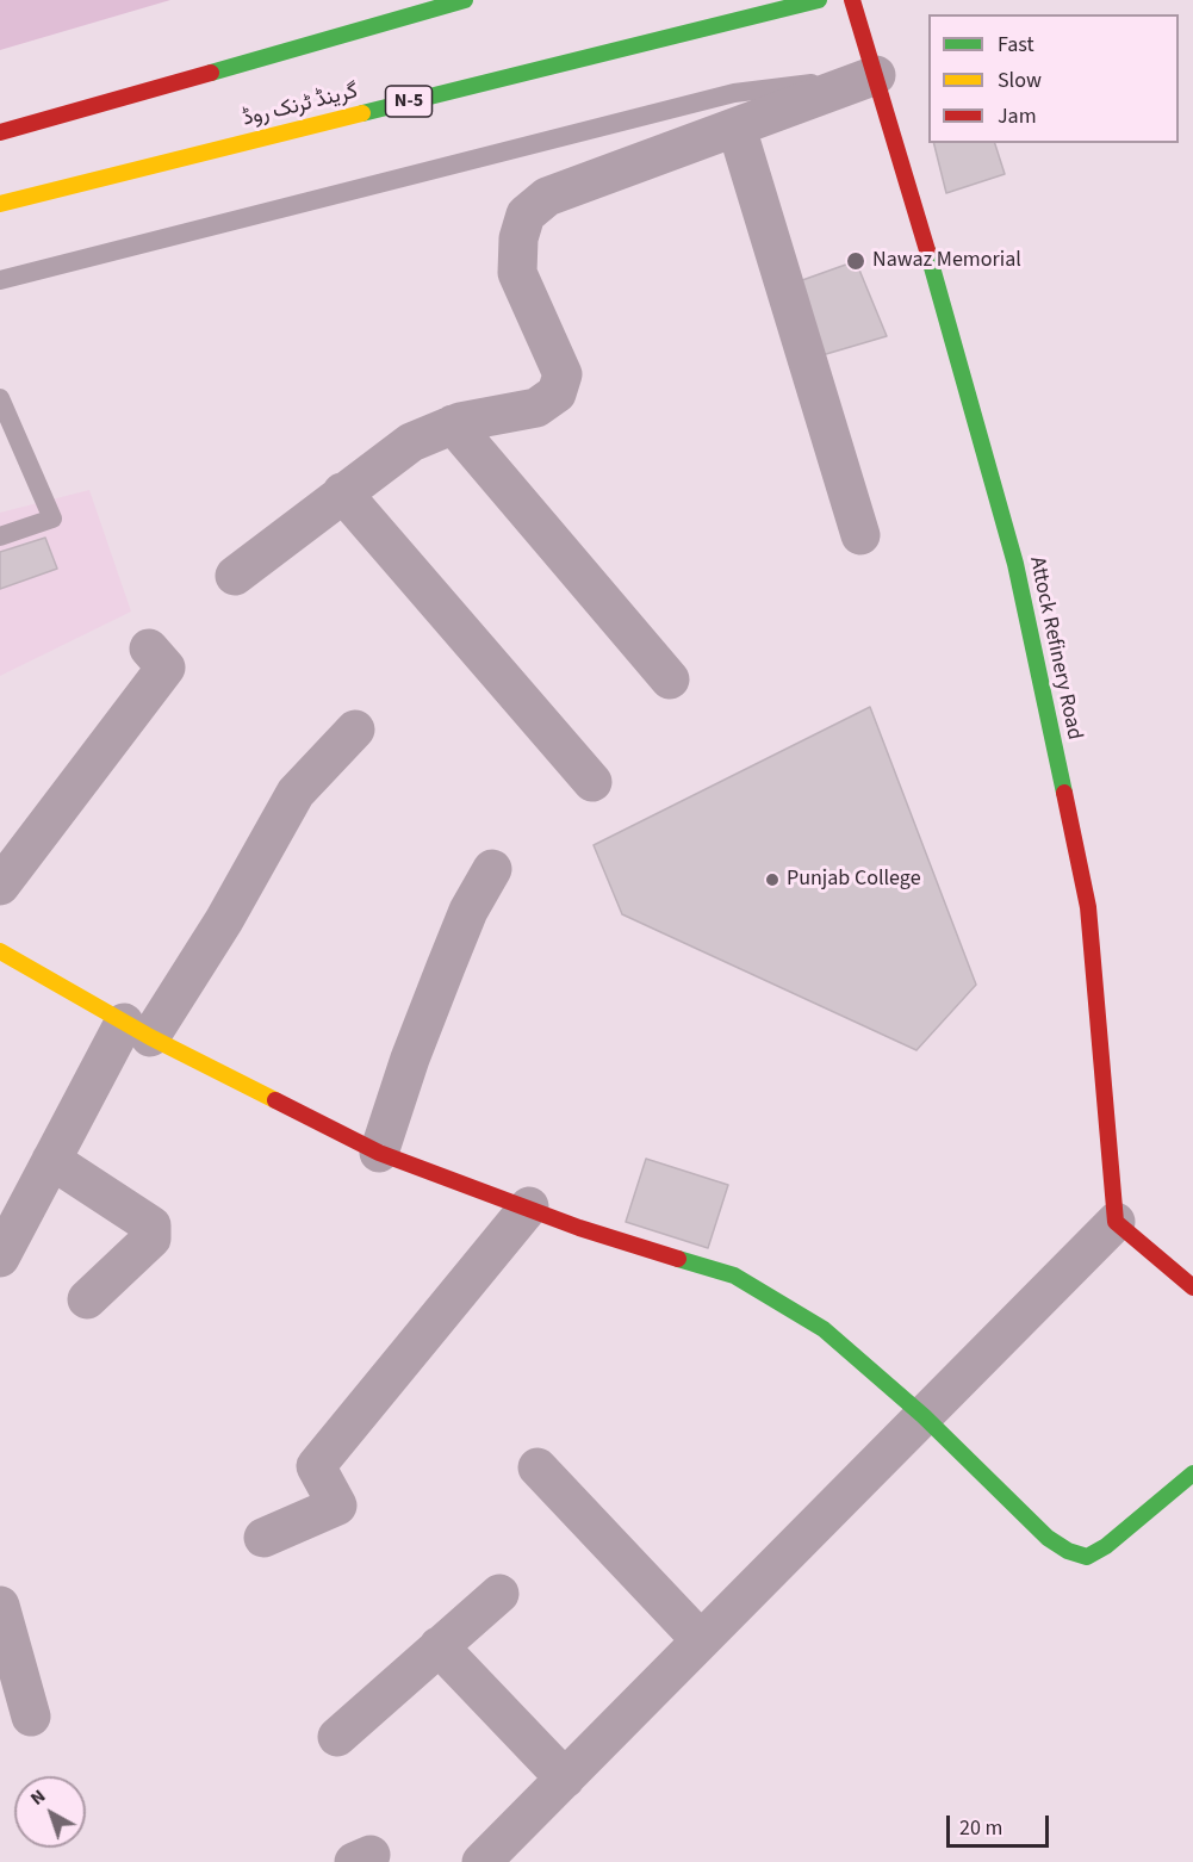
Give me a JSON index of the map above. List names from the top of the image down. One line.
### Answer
{"streets":{"main road":["N-5","گرینڈ ٹرنک روڈ","Attock Refinery Road"]},"places":["Nawaz Memorial","Punjab College"],"legend":["Fast","Slow","Jam"],"scale_bar":"20 m","north":"top left"}
